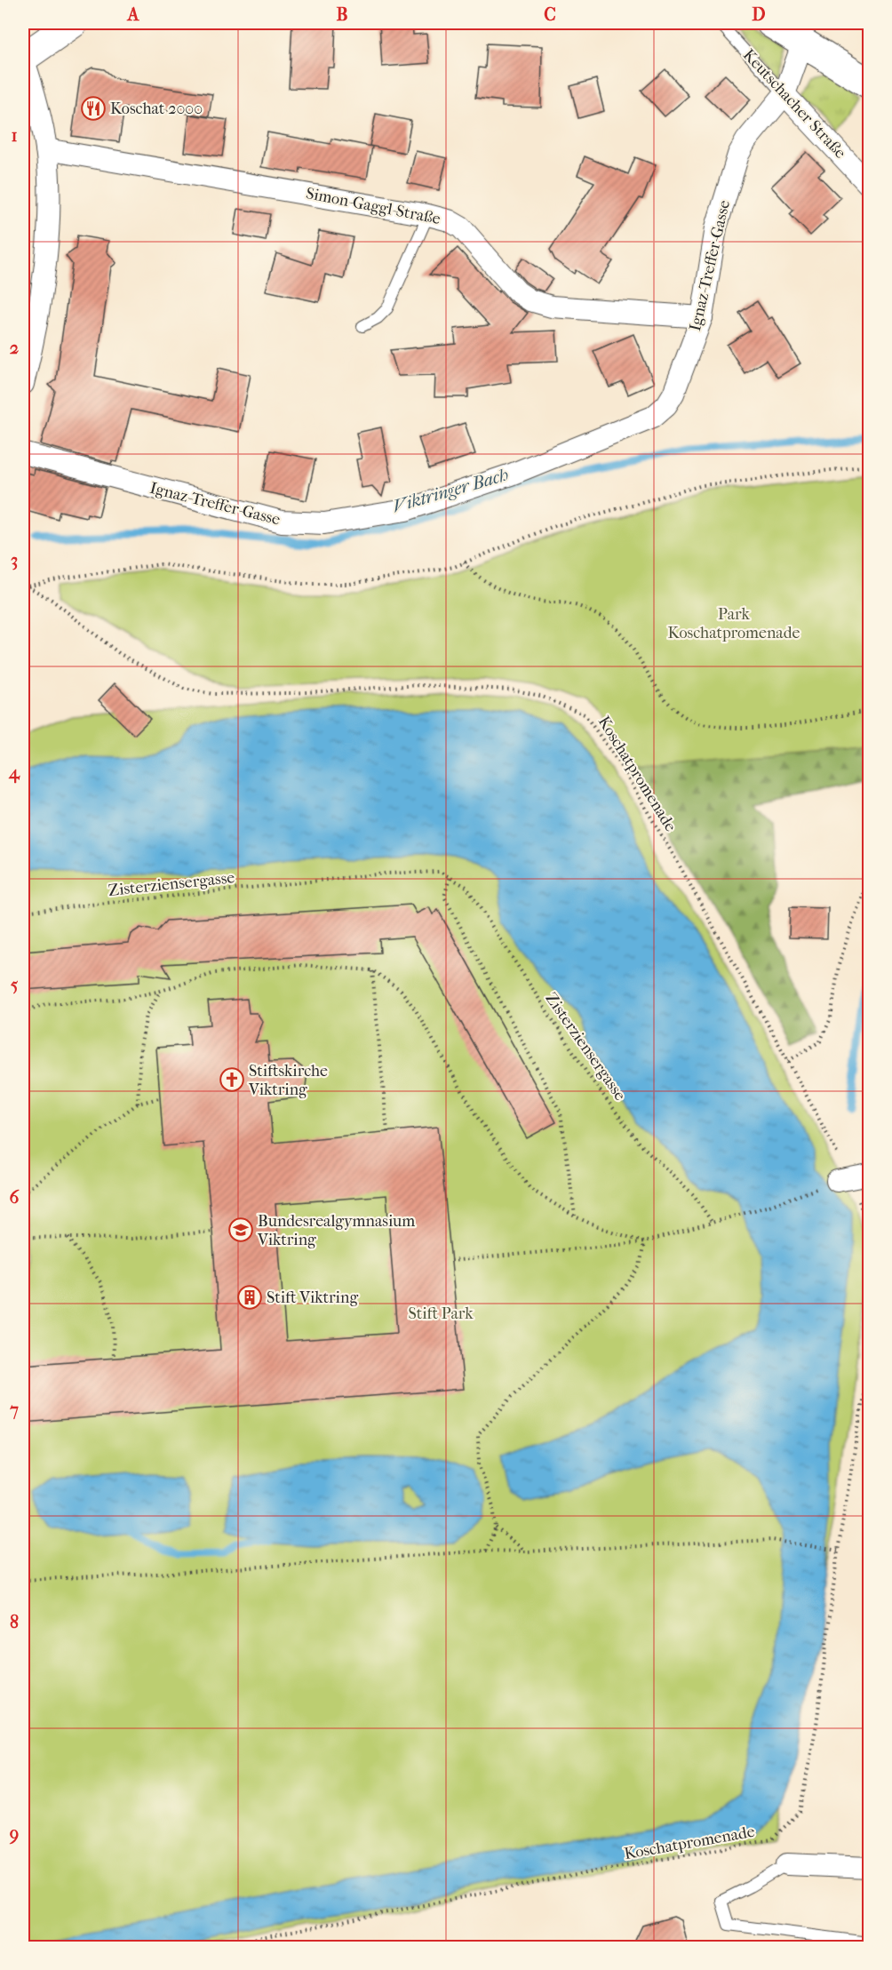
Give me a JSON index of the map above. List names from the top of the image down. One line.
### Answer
{"streets":{"street":["Keutschacher Straße","Simon-Gaggl-Straße","Ignaz-Treffer-Gasse"],"path":["Koschatpromenade","Zisterziensergasse"]},"crossings":[["Keutschacher Straße","Ignaz-Treffer-Gasse"],["Simon-Gaggl-Straße","Ignaz-Treffer-Gasse"]],"water":["Viktringer Bach"],"parks":["Park Koschatpromenade","Stift Park"],"places":{"restaurant":["Koschat 2000"],"church":["Stiftskirche Viktring"],"school or university":["Bundesrealgymnasium Viktring"],"building":["Stift Viktring"]},"grid":{"columns":["A","B","C","D"],"rows":["1","2","3","4","5","6","7","8","9"]}}
